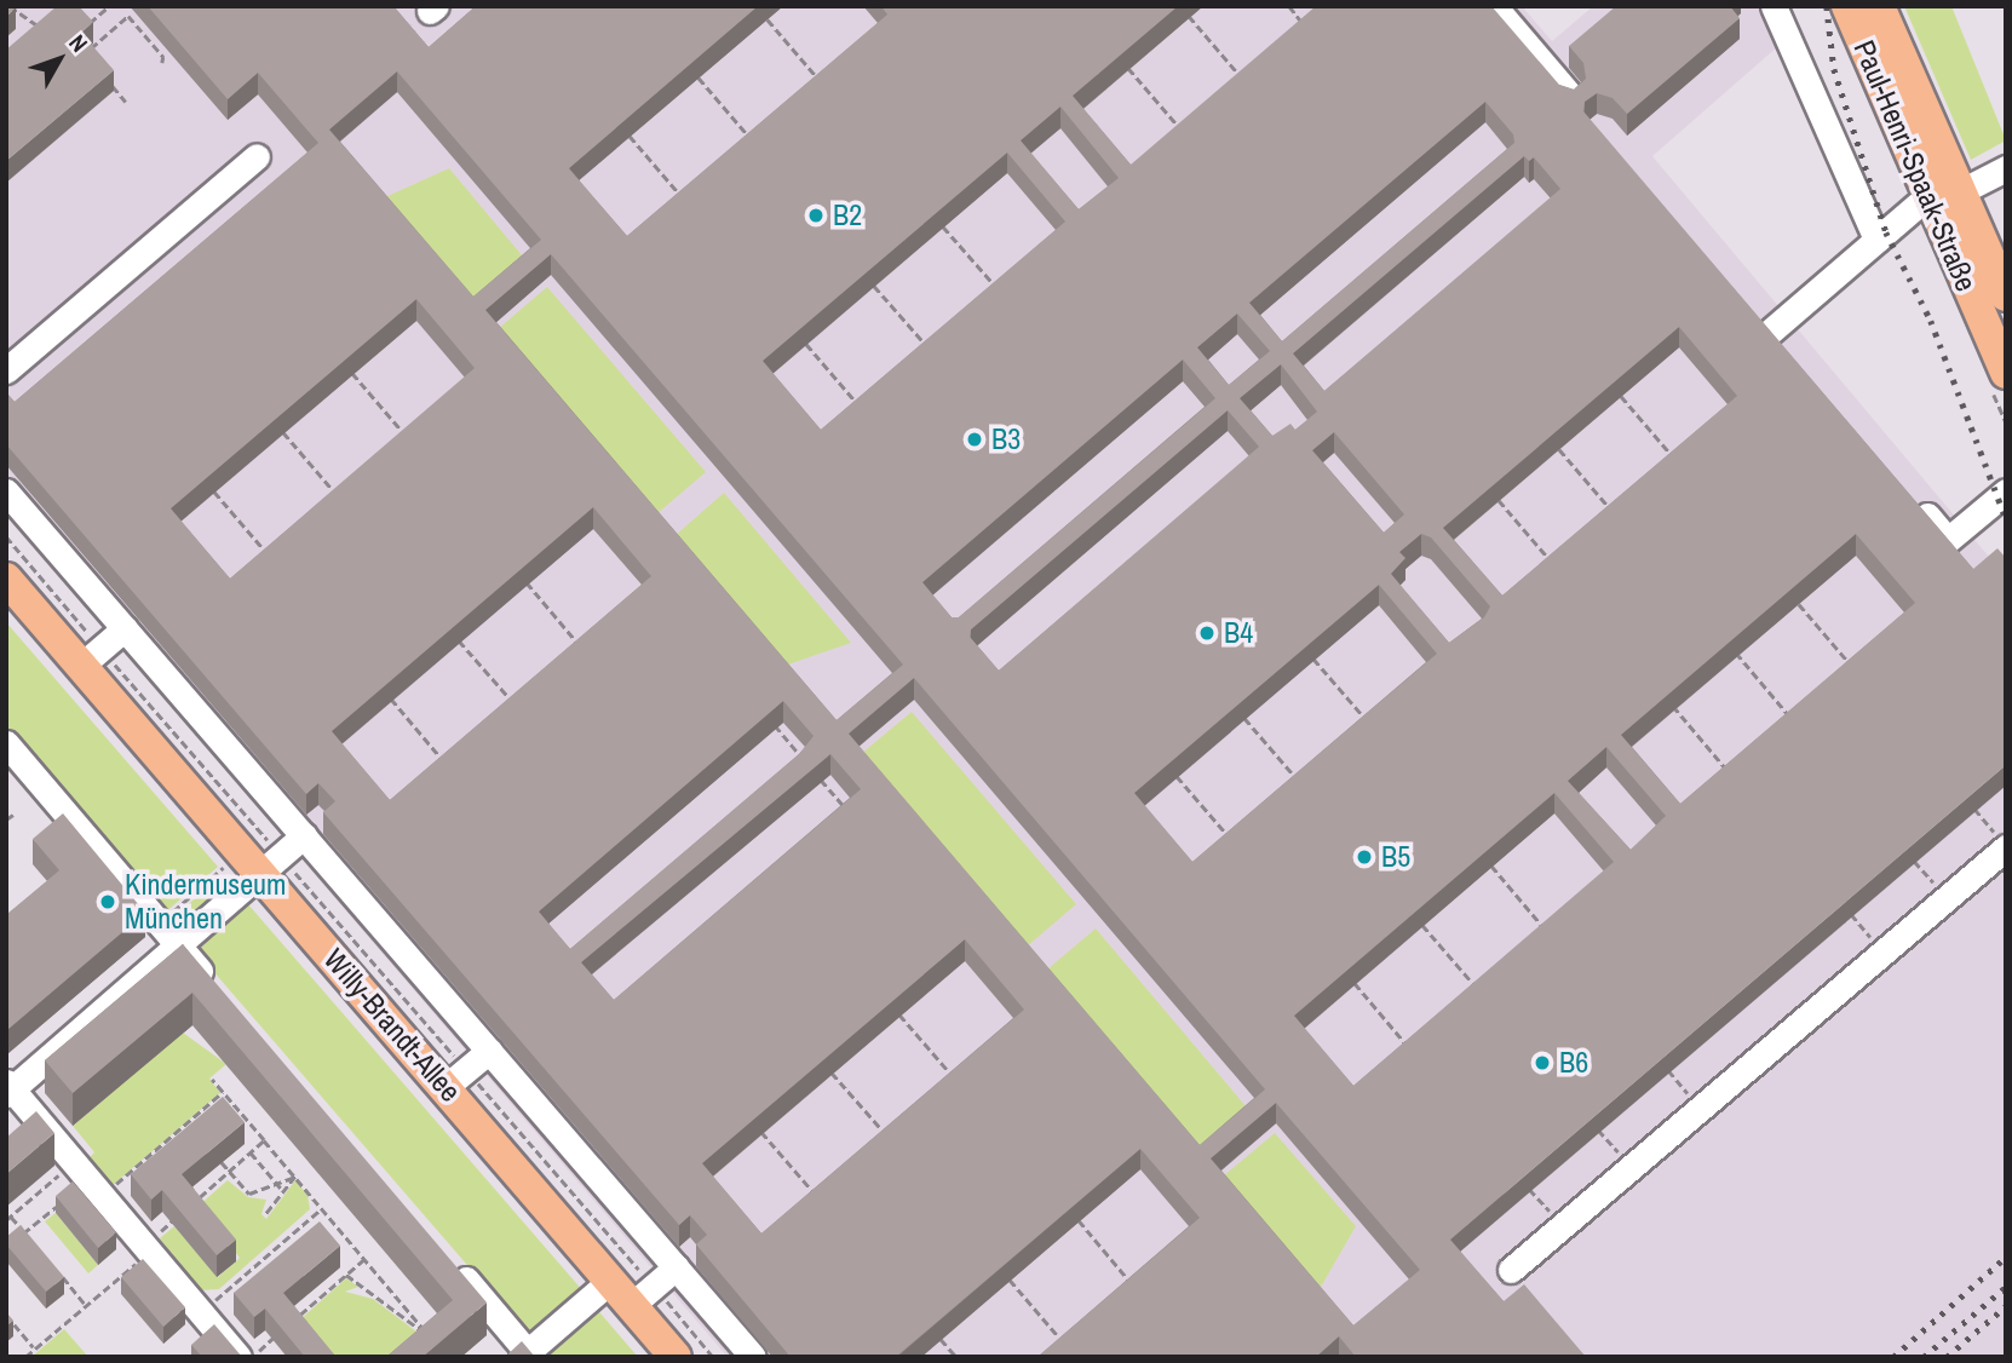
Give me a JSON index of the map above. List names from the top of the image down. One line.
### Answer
{"streets":{"main road":["Paul-Henri-Spaak-Straße","Willy-Brandt-Allee"]},"places":["B2","B3","B4","B5","Kindermuseum München","B6"],"north":"top right"}
